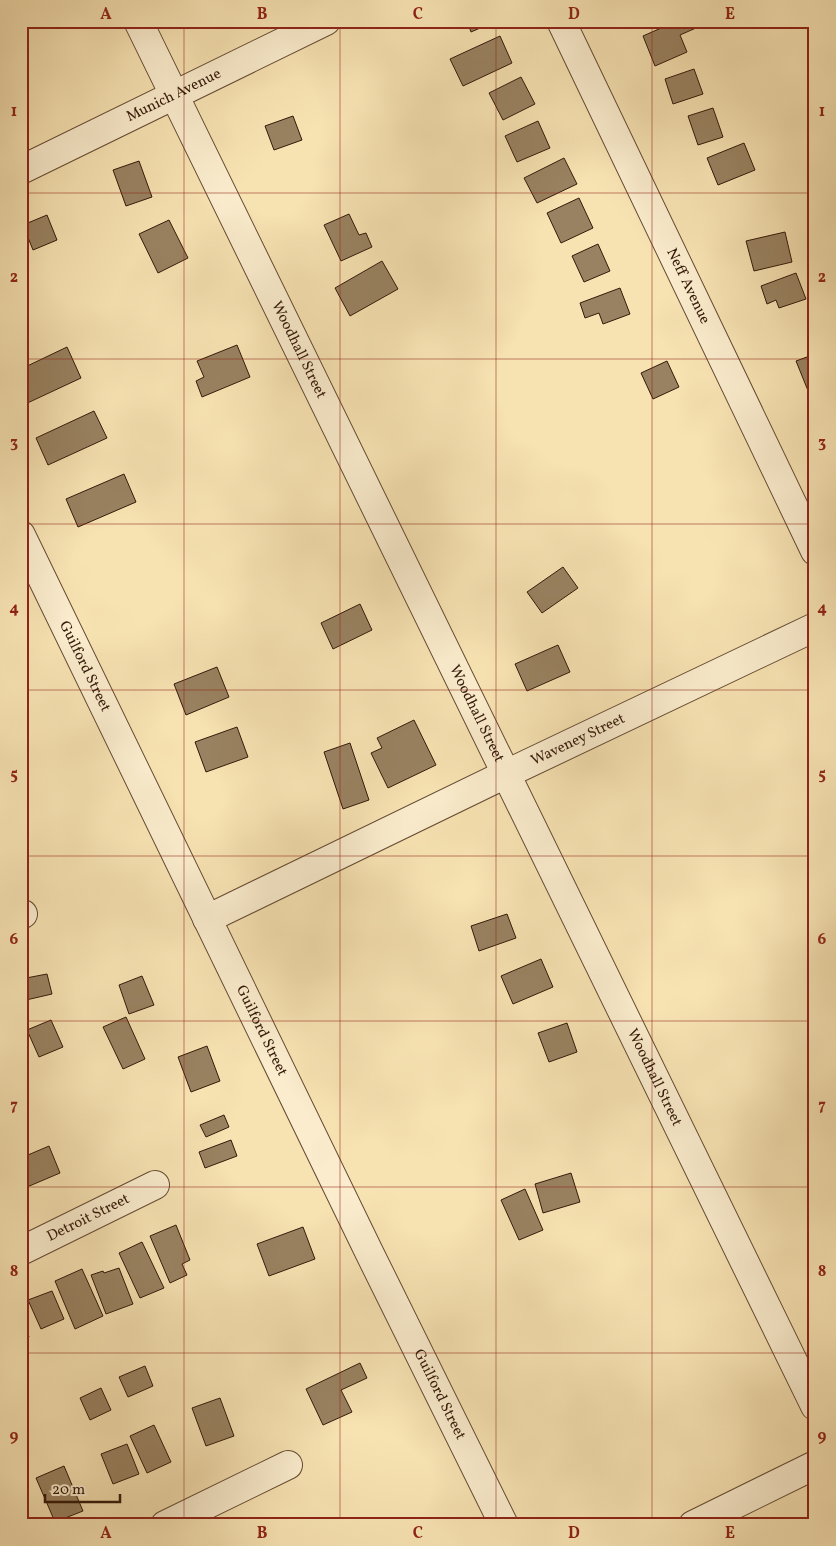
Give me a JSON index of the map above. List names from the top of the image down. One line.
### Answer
{"streets":{"street":["Munich Avenue","Neff Avenue","Woodhall Street","Guilford Street","Waveney Street","Detroit Street"]},"crossings":[["Munich Avenue","Woodhall Street"],["Woodhall Street","Waveney Street"],["Guilford Street","Waveney Street"]],"scale_bar":"20 m","grid":{"columns":["A","B","C","D","E"],"rows":["1","2","3","4","5","6","7","8","9"]}}
